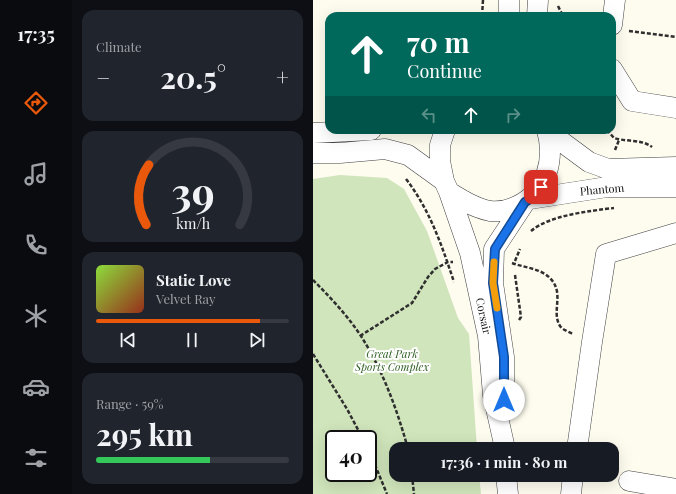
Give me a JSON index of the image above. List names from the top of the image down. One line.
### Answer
{"streets":{"street":["Phantom","Corsair"]},"crossings":[["Phantom","Corsair"]],"parks":["Great Park Sports Complex"],"page":{"tabs":"17:35","tile":["Climate",["Range · 59%","295 km"]],"turn":["70 m","Continue"],"heat":["−","20.5°","+"],"song":["Static Love","Velvet Ray"],"limit":"40","trip":"17:36 · 1 min · 80 m","gauge":["39","km/h"]}}
